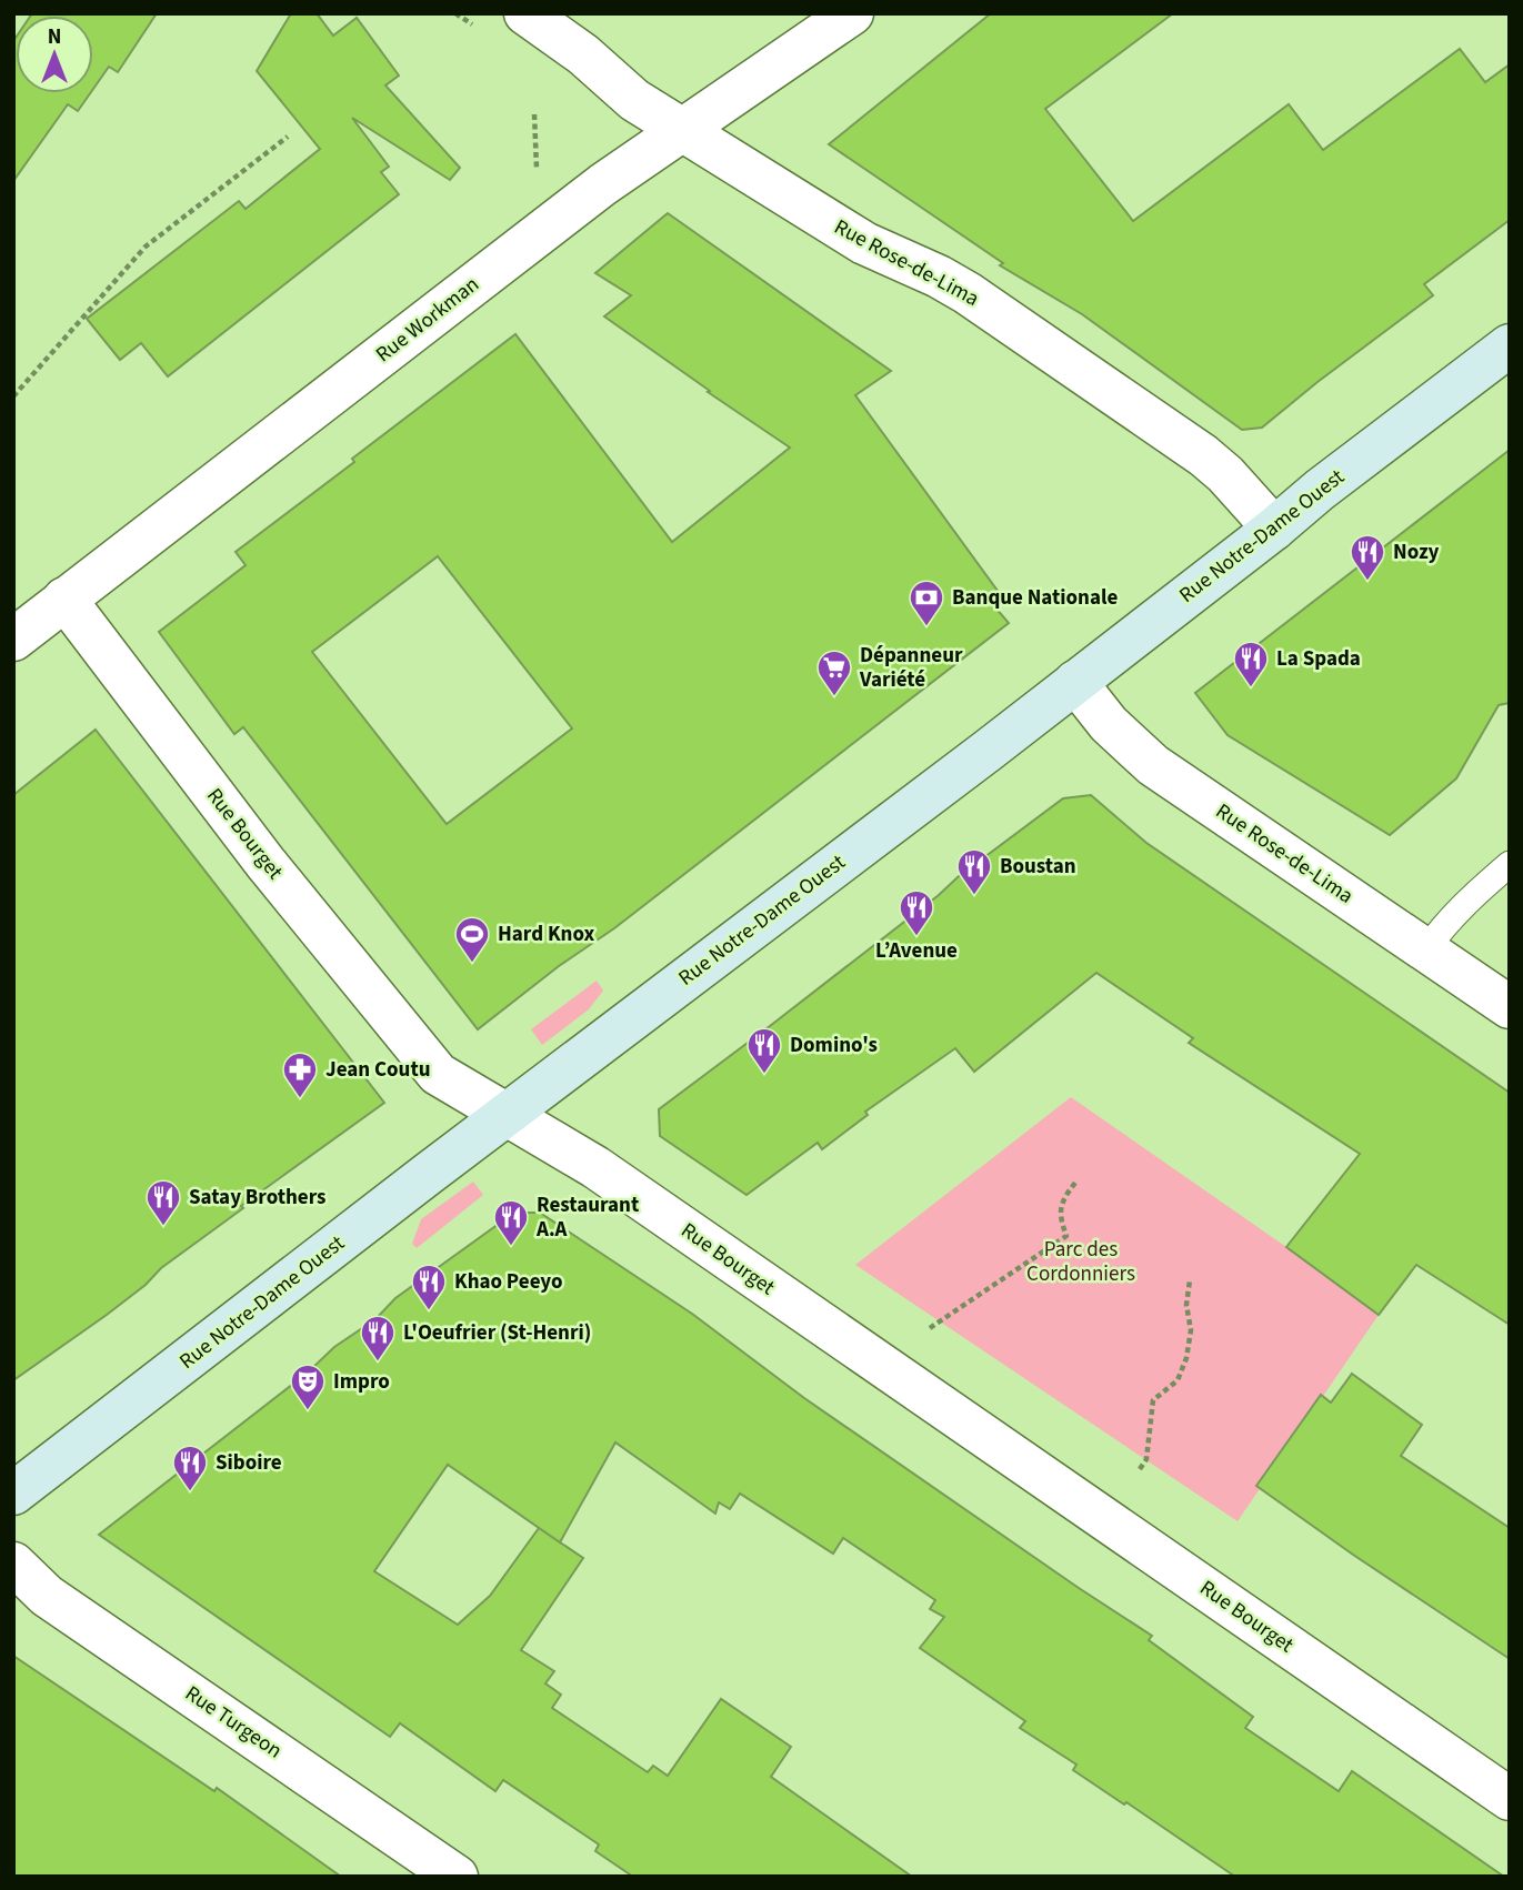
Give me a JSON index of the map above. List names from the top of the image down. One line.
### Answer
{"streets":{"main road":["Rue Notre-Dame Ouest"],"street":["Rue Rose-de-Lima","Rue Workman","Rue Bourget","Rue Turgeon"]},"crossings":[["Rue Rose-de-Lima","Rue Workman"],["Rue Rose-de-Lima","Rue Notre-Dame Ouest"],["Rue Workman","Rue Bourget"],["Rue Notre-Dame Ouest","Rue Bourget"]],"parks":["Parc des Cordonniers"],"places":{"restaurant":["Nozy","La Spada","Boustan","L’Avenue","Domino's","Satay Brothers","Restaurant A.A","Khao Peeyo","L'Oeufrier (St-Henri)","Siboire"],"bank":["Banque Nationale"],"supermarket":["Dépanneur Variété"],"sports":["Hard Knox"],"pharmacy":["Jean Coutu"],"theatre":["Impro"]},"north":"top"}
